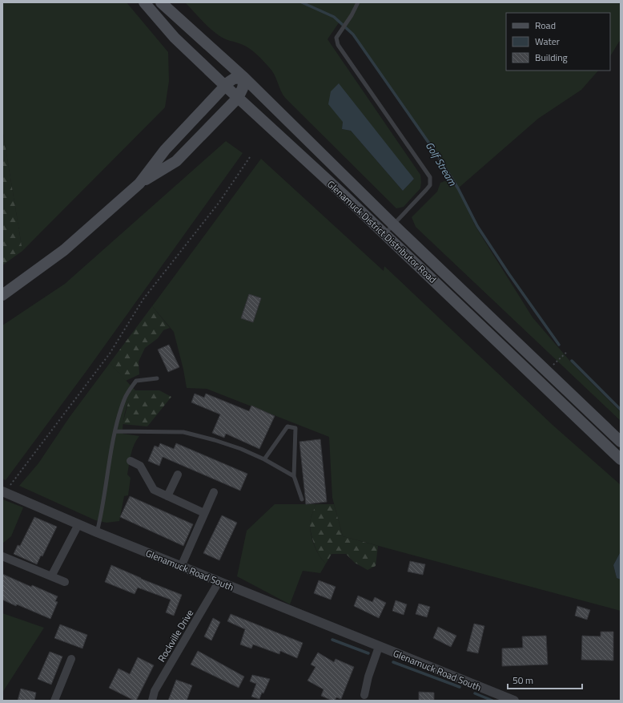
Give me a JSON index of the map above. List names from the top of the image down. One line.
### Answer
{"streets":{"main road":["Glenamuck District Distributor Road"],"street":["Glenamuck Road South","Rockville Drive"]},"crossings":[["Glenamuck Road South","Rockville Drive"]],"water":["Golf Stream"],"legend":["Road","Water","Building"],"scale_bar":"50 m"}
